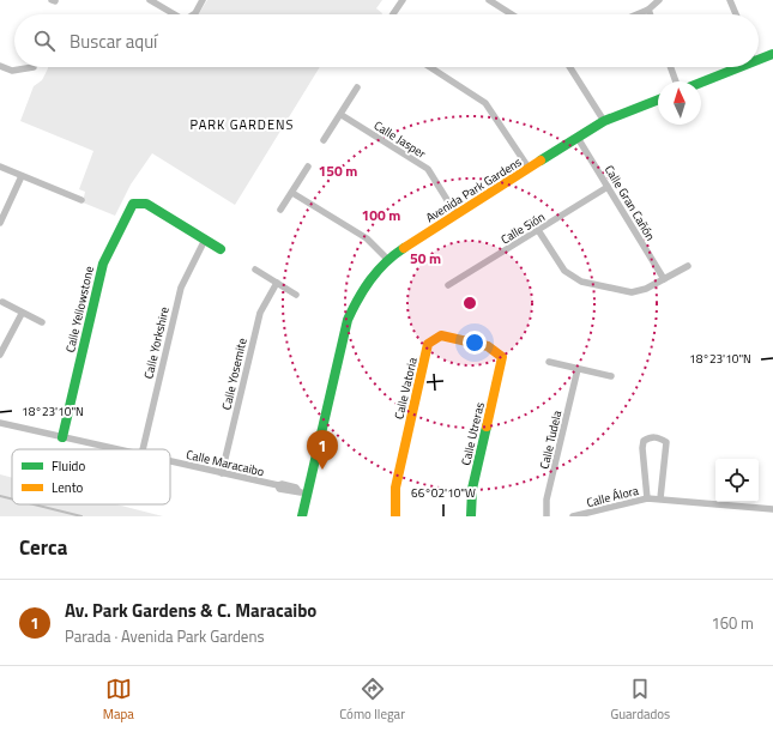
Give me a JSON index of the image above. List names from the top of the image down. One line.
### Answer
{"streets":{"street":["Calle Jasper","Avenida Park Gardens","Calle Gran Cañón","Calle Sión","Calle Yellowstone","Calle Yorkshire","Calle Yosemite","Calle Vatoria","Calle Utreras","Calle Tudela","Calle Maracaibo","Calle Álora"]},"crossings":[["Calle Jasper","Avenida Park Gardens"],["Avenida Park Gardens","Calle Gran Cañón"],["Avenida Park Gardens","Calle Maracaibo"],["Calle Gran Cañón","Calle Sión"],["Calle Yellowstone","Calle Yorkshire"],["Calle Yellowstone","Calle Maracaibo"],["Calle Yosemite","Calle Maracaibo"],["Calle Vatoria","Calle Utreras"]],"districts":["PARK GARDENS"],"legend":["Fluido","Lento"],"north":"top","page":{"search":"Buscar aquí","pins":"1","heading":"Cerca","list":[{"mark":"1","name":"Av. Park Gardens & C. Maracaibo","note":"Parada · Avenida Park Gardens","value":"160 m"}],"nav":["Mapa","Cómo llegar","Guardados"]},"coordinates":["18°23'10\"N","66°02'10\"W"],"rings":["150 m","100 m","50 m"]}
